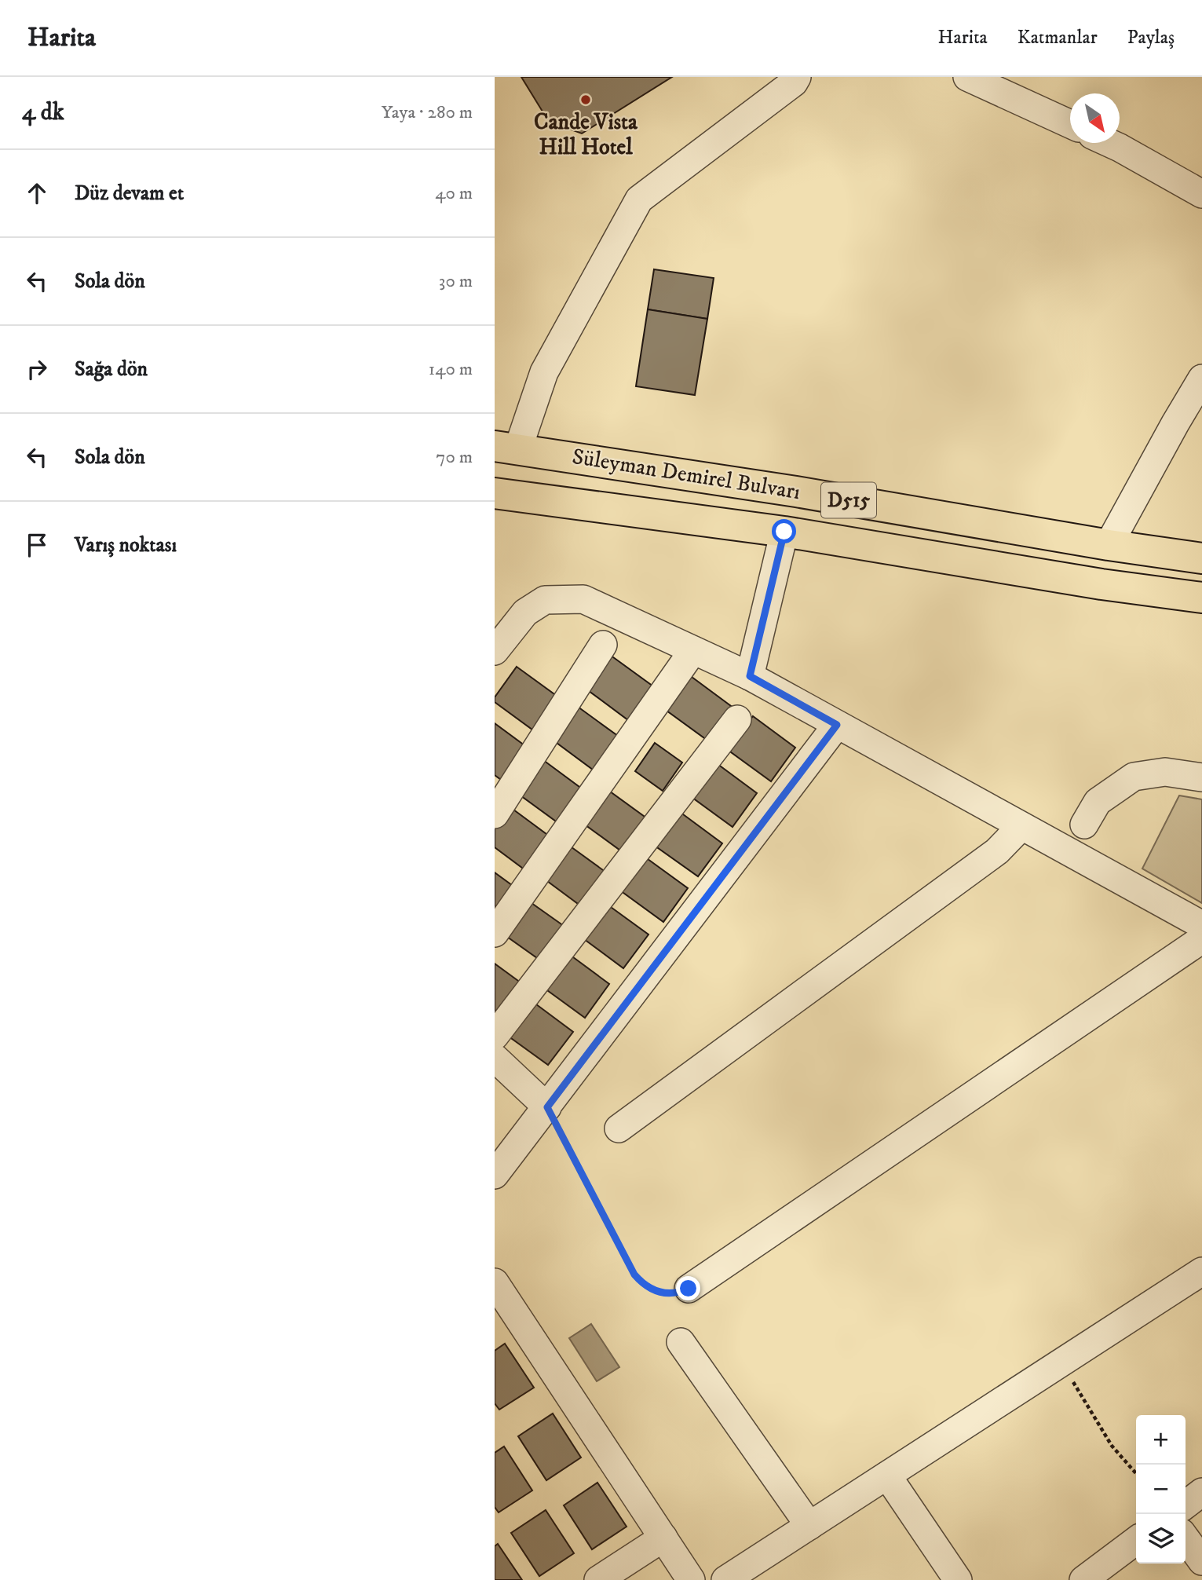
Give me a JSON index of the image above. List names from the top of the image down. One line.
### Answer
{"streets":{"highway":["Süleyman Demirel Bulvarı","D515"]},"places":["Cande Vista Hill Hotel"],"north":"bottom right","page":{"header":"Harita","nav":["Harita","Katmanlar","Paylaş"],"heading":["4 dk","Yaya · 280 m"],"list":[["Düz devam et","40 m"],["Sola dön","30 m"],["Sağa dön","140 m"],["Sola dön","70 m"],"Varış noktası"],"map_buttons":["+","−"]}}
